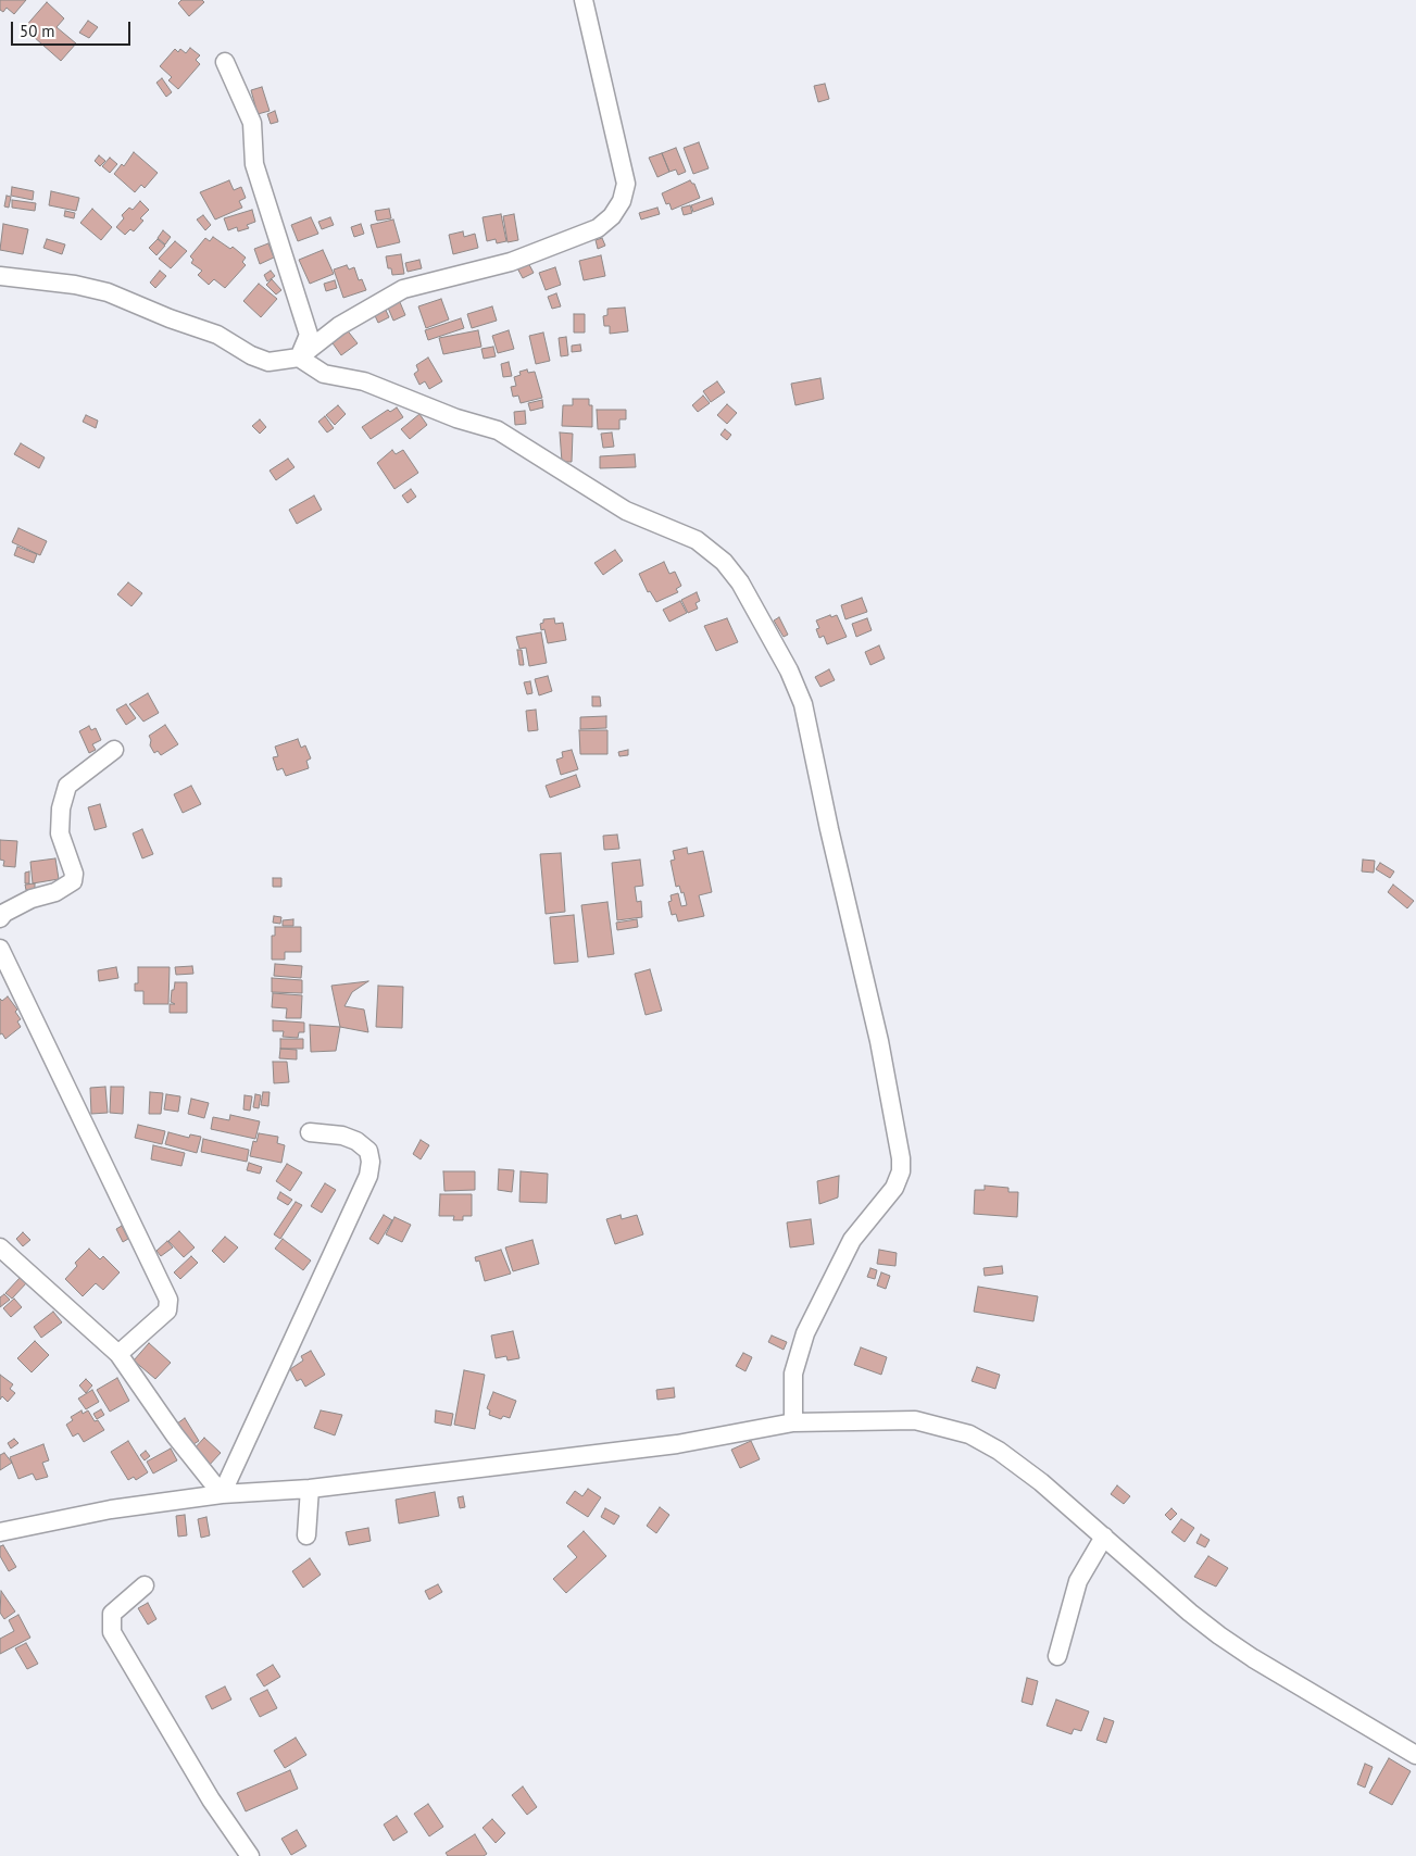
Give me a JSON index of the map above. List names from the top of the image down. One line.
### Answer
{"scale_bar":"50 m"}
